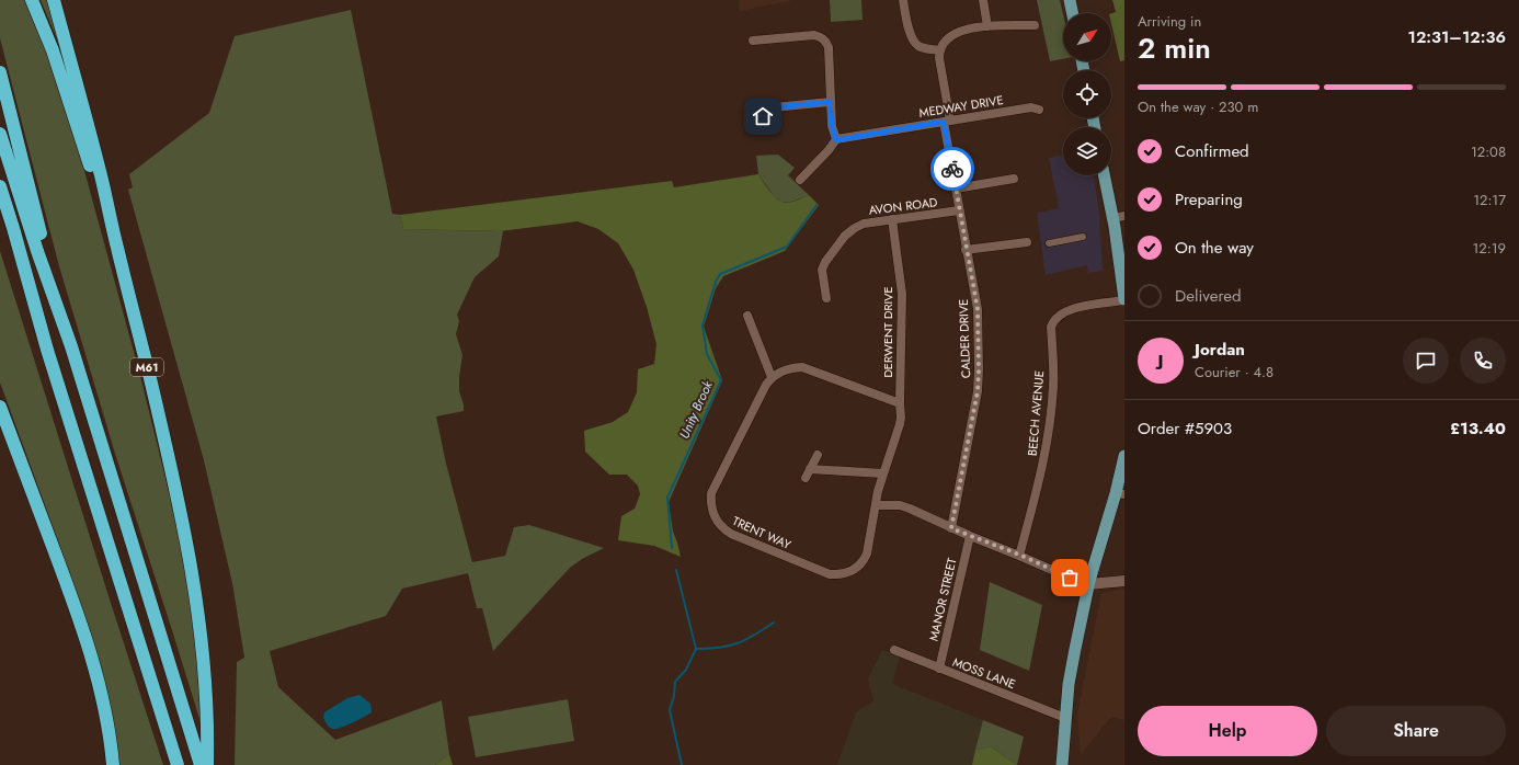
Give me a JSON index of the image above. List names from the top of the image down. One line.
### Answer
{"streets":{"highway":["M61"],"street":["MEDWAY DRIVE","AVON ROAD","DERWENT DRIVE","CALDER DRIVE","BEECH AVENUE","TRENT WAY","MANOR STREET","MOSS LANE"]},"crossings":[["MEDWAY DRIVE","CALDER DRIVE"],["AVON ROAD","DERWENT DRIVE"],["AVON ROAD","CALDER DRIVE"],["DERWENT DRIVE","TRENT WAY"],["MANOR STREET","MOSS LANE"]],"water":["Unity Brook"],"north":"top right","page":{"heading":["2 min","Arriving in","12:31–12:36"],"panel":["Jordan","Courier · 4.8","Order #5903","£13.40"],"bar":"On the way · 230 m","list":[["Confirmed","12:08"],["Preparing","12:17"],["On the way","12:19"],"Delivered"],"round":"J","buttons":["Help","Share"]}}
